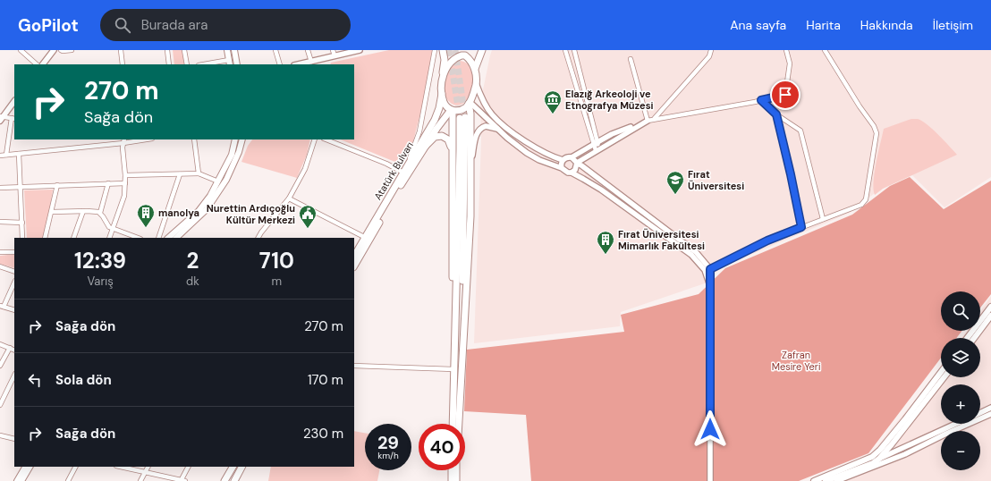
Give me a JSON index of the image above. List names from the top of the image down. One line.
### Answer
{"streets":{"main road":["Atatürk Bulvarı"]},"parks":["Zafran Mesire Yeri"],"places":{"museum":["Elazığ Arkeoloji ve Etnografya Müzesi"],"school or university":["Fırat Üniversitesi"],"building":["manolya","Fırat Üniversitesi Mimarlık Fakültesi"],"public building":["Nurettin Ardıçoğlu Kültür Merkezi"]},"page":{"header":"GoPilot","search":"Burada ara","nav":["Ana sayfa","Harita","Hakkında","İletişim"],"turn":["270 m","Sağa dön"],"eta":["12:39","Varış","2","dk","710","m"],"map_buttons":["+","−"],"list":[{"name":"Sağa dön","value":"270 m"},{"name":"Sola dön","value":"170 m"},{"name":"Sağa dön","value":"230 m"}],"speed":"29 km/h","limit":"40"}}
